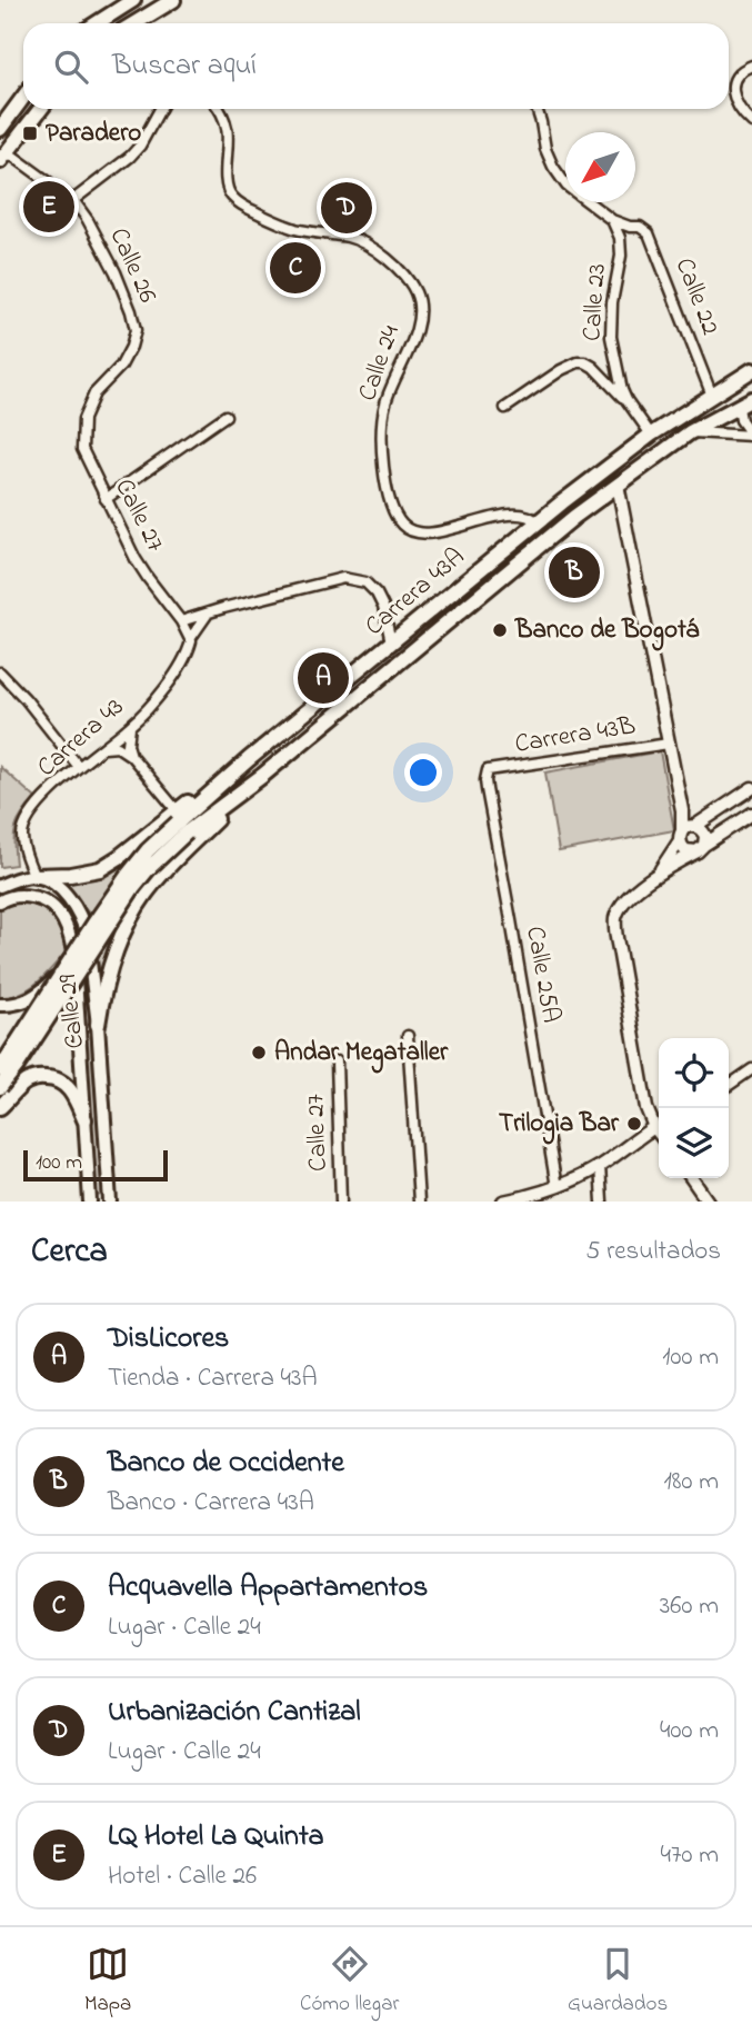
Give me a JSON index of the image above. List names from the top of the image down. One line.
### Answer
{"streets":{"main road":["Carrera 43A","Calle 29"],"street":["Calle 26","Calle 22","Calle 23","Calle 24","Calle 27","Carrera 43B","Carrera 43","Calle 25A"]},"crossings":[["Calle 26","Calle 27"],["Calle 22","Calle 23"],["Calle 22","Carrera 43A"],["Calle 23","Carrera 43A"],["Calle 24","Carrera 43A"],["Carrera 43A","Calle 29"],["Carrera 43B","Calle 25A"],["Carrera 43","Calle 29"]],"places":{"transit":["Paradero"],"other":["Banco de Bogotá","Andar Megataller","Trilogia Bar"]},"scale_bar":"100 m","north":"bottom left","page":{"search":"Buscar aquí","pins":["E","D","C","B","A"],"scale":"100 m","heading":["Cerca","5 resultados"],"list":[{"mark":"A","name":"DisLicores","note":"Tienda · Carrera 43A","value":"100 m"},{"mark":"B","name":"Banco de Occidente","note":"Banco · Carrera 43A","value":"180 m"},{"mark":"C","name":"Acquavella Appartamentos","note":"Lugar · Calle 24","value":"360 m"},{"mark":"D","name":"Urbanización Cantizal","note":"Lugar · Calle 24","value":"400 m"},{"mark":"E","name":"LQ Hotel La Quinta","note":"Hotel · Calle 26","value":"470 m"}],"nav":["Mapa","Cómo llegar","Guardados"]}}
